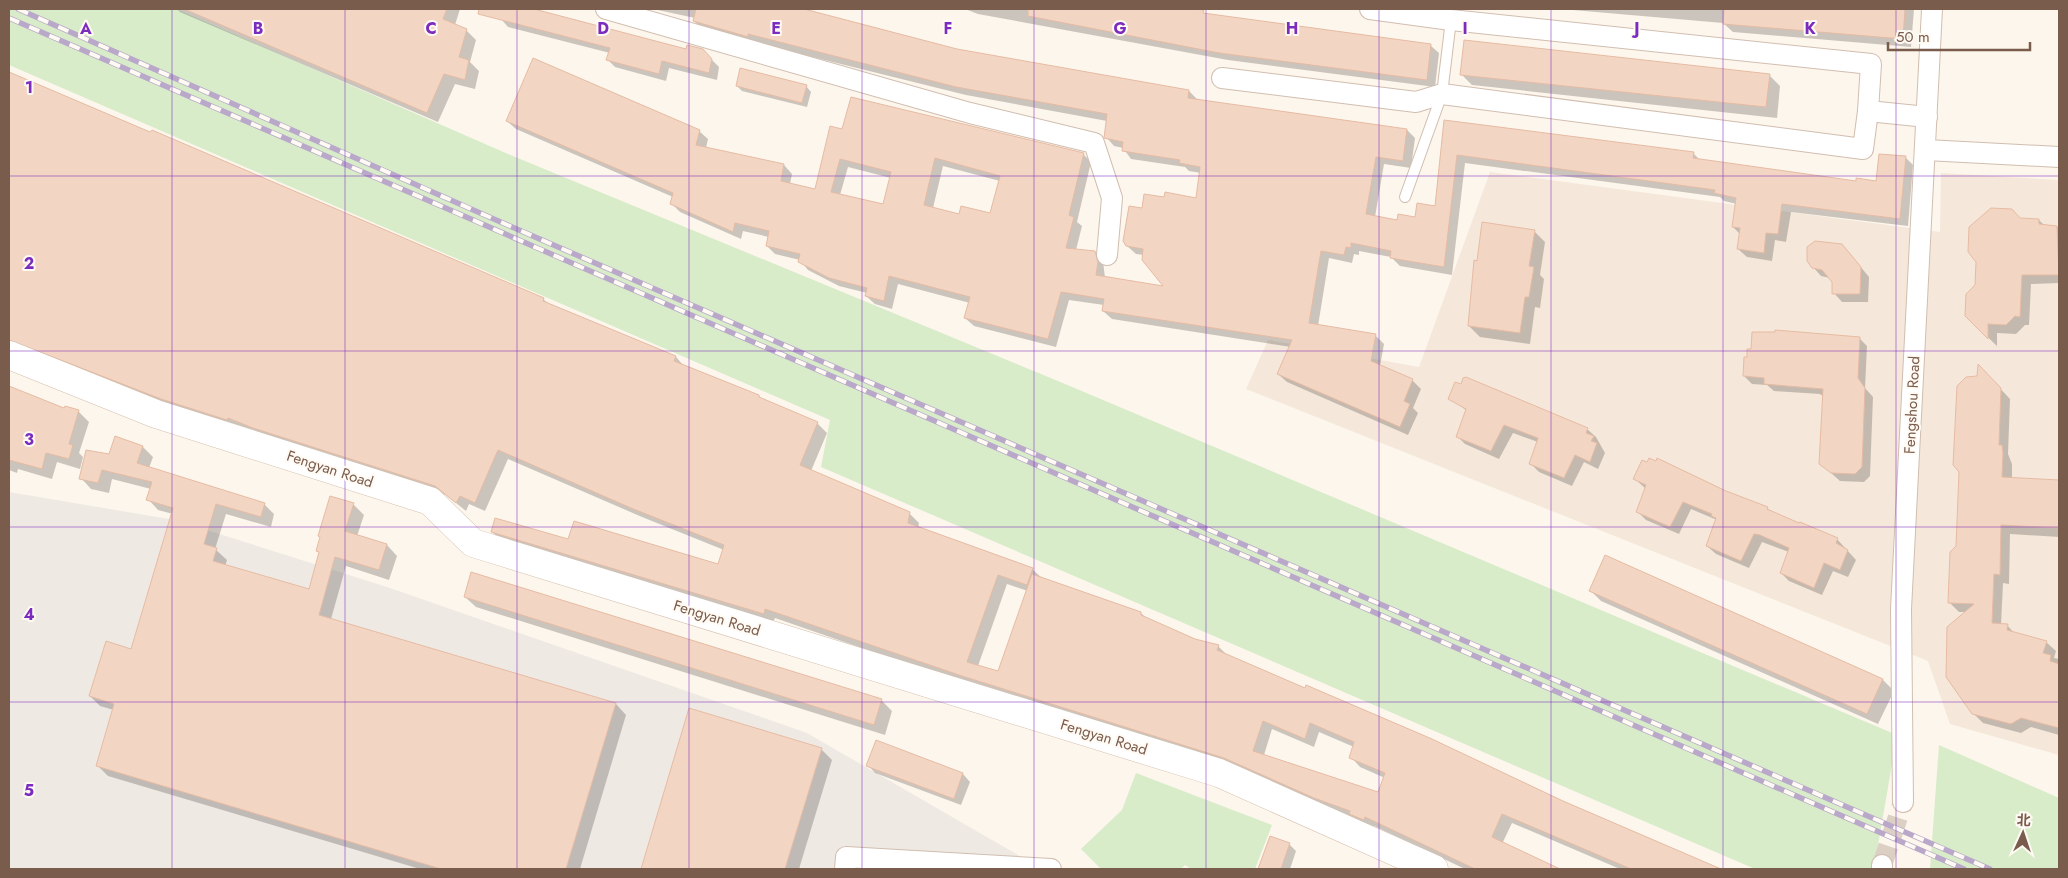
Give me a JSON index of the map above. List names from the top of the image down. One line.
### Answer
{"streets":{"street":["Fengshou Road","Fengyan Road"]},"scale_bar":"50 m","north":"top","grid":{"columns":["A","B","C","D","E","F","G","H","I","J","K"],"rows":["1","2","3","4","5"]}}
